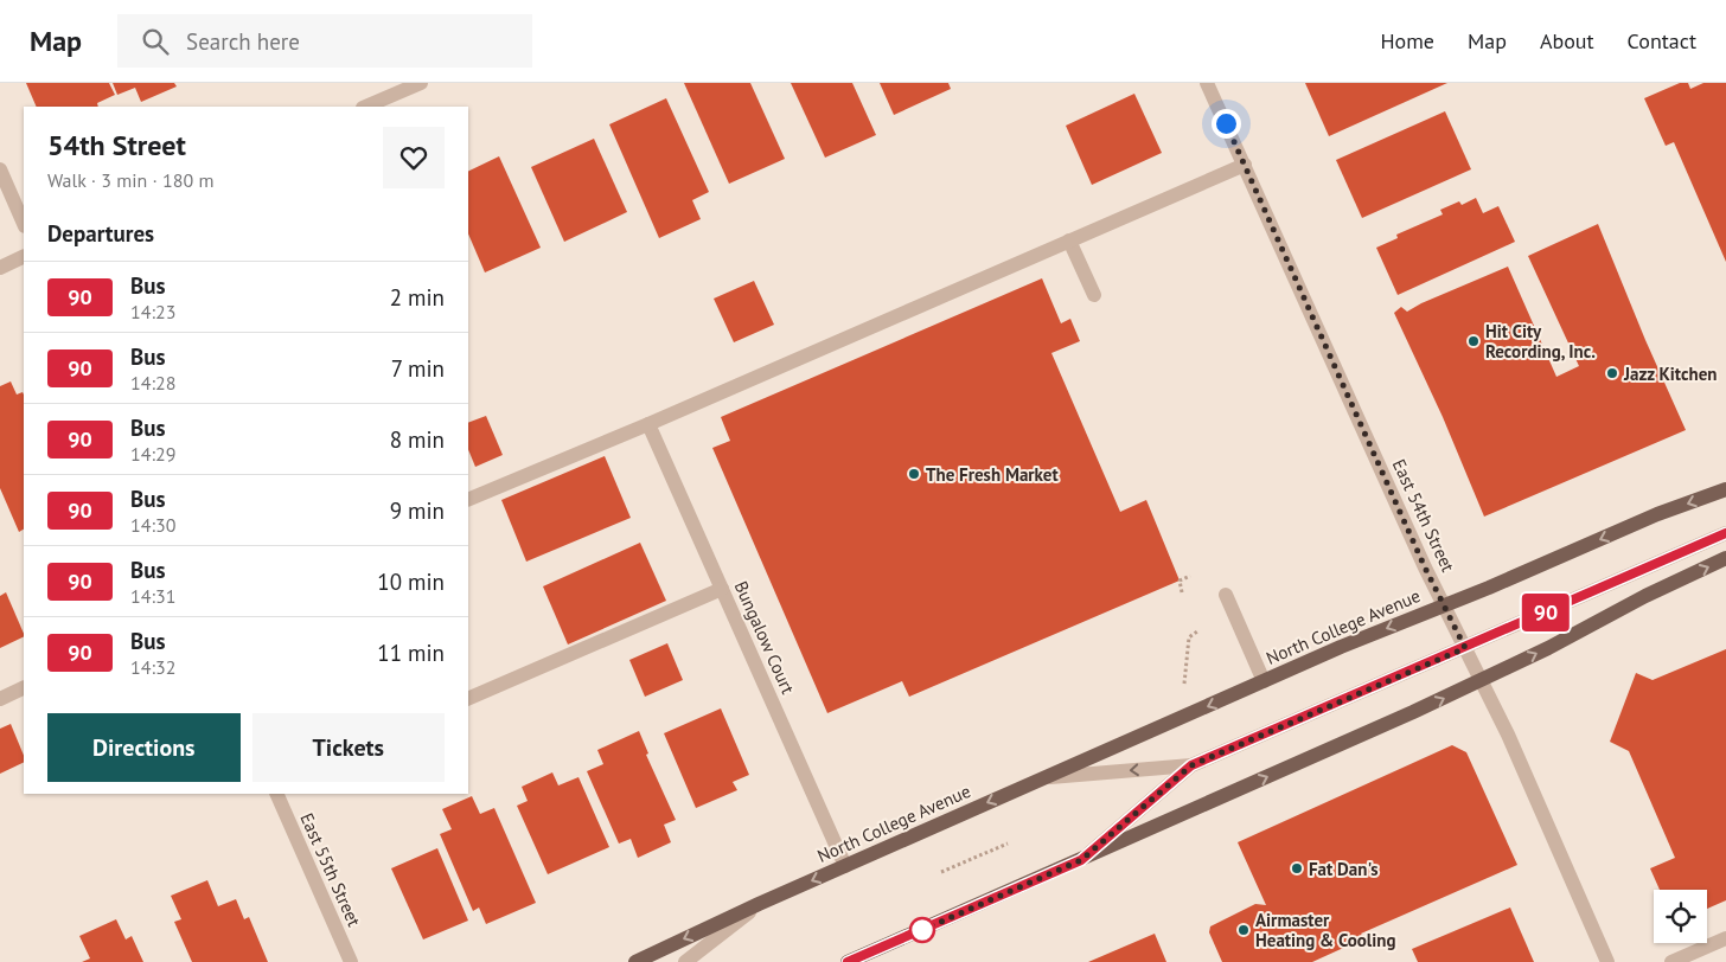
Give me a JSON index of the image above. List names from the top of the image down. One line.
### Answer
{"streets":{"main road":["North College Avenue"],"street":["East 54th Street","Bungalow Court","East 55th Street"]},"crossings":[["East 54th Street","North College Avenue"],["North College Avenue","Bungalow Court"]],"places":["Hit City Recording, Inc.","Jazz Kitchen","The Fresh Market","Fat Dan's","Airmaster Heating & Cooling"],"lines":["bus line 90"],"page":{"header":"Map","search":"Search here","nav":["Home","Map","About","Contact"],"on_map":"90","heading":[["54th Street","Walk · 3 min · 180 m"],"Departures"],"list":[{"mark":"90","name":"Bus","note":"14:23","value":"2 min"},{"mark":"90","name":"Bus","note":"14:28","value":"7 min"},{"mark":"90","name":"Bus","note":"14:29","value":"8 min"},{"mark":"90","name":"Bus","note":"14:30","value":"9 min"},{"mark":"90","name":"Bus","note":"14:31","value":"10 min"},{"mark":"90","name":"Bus","note":"14:32","value":"11 min"}],"buttons":["Directions","Tickets"]}}
